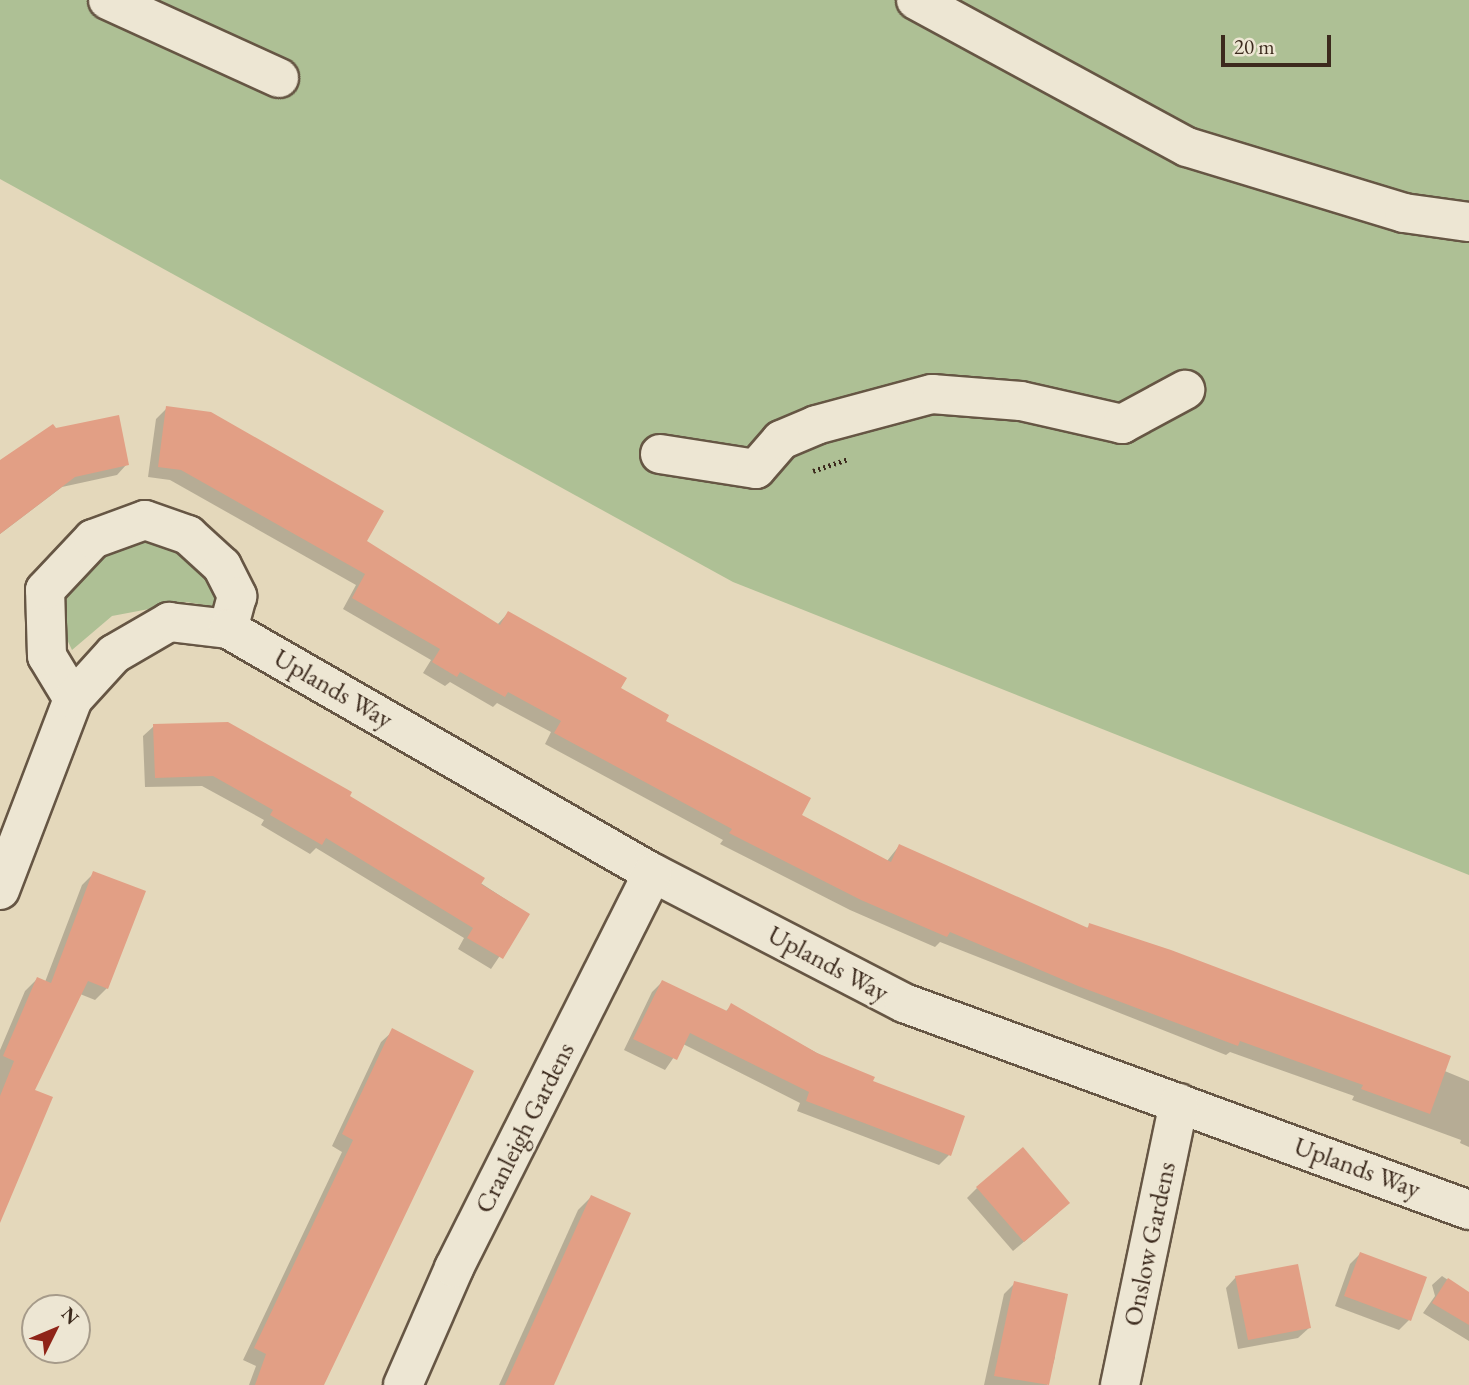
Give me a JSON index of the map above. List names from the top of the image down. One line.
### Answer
{"streets":{"street":["Uplands Way","Cranleigh Gardens","Onslow Gardens"]},"crossings":[["Uplands Way","Cranleigh Gardens"],["Uplands Way","Onslow Gardens"]],"scale_bar":"20 m","north":"top right"}
